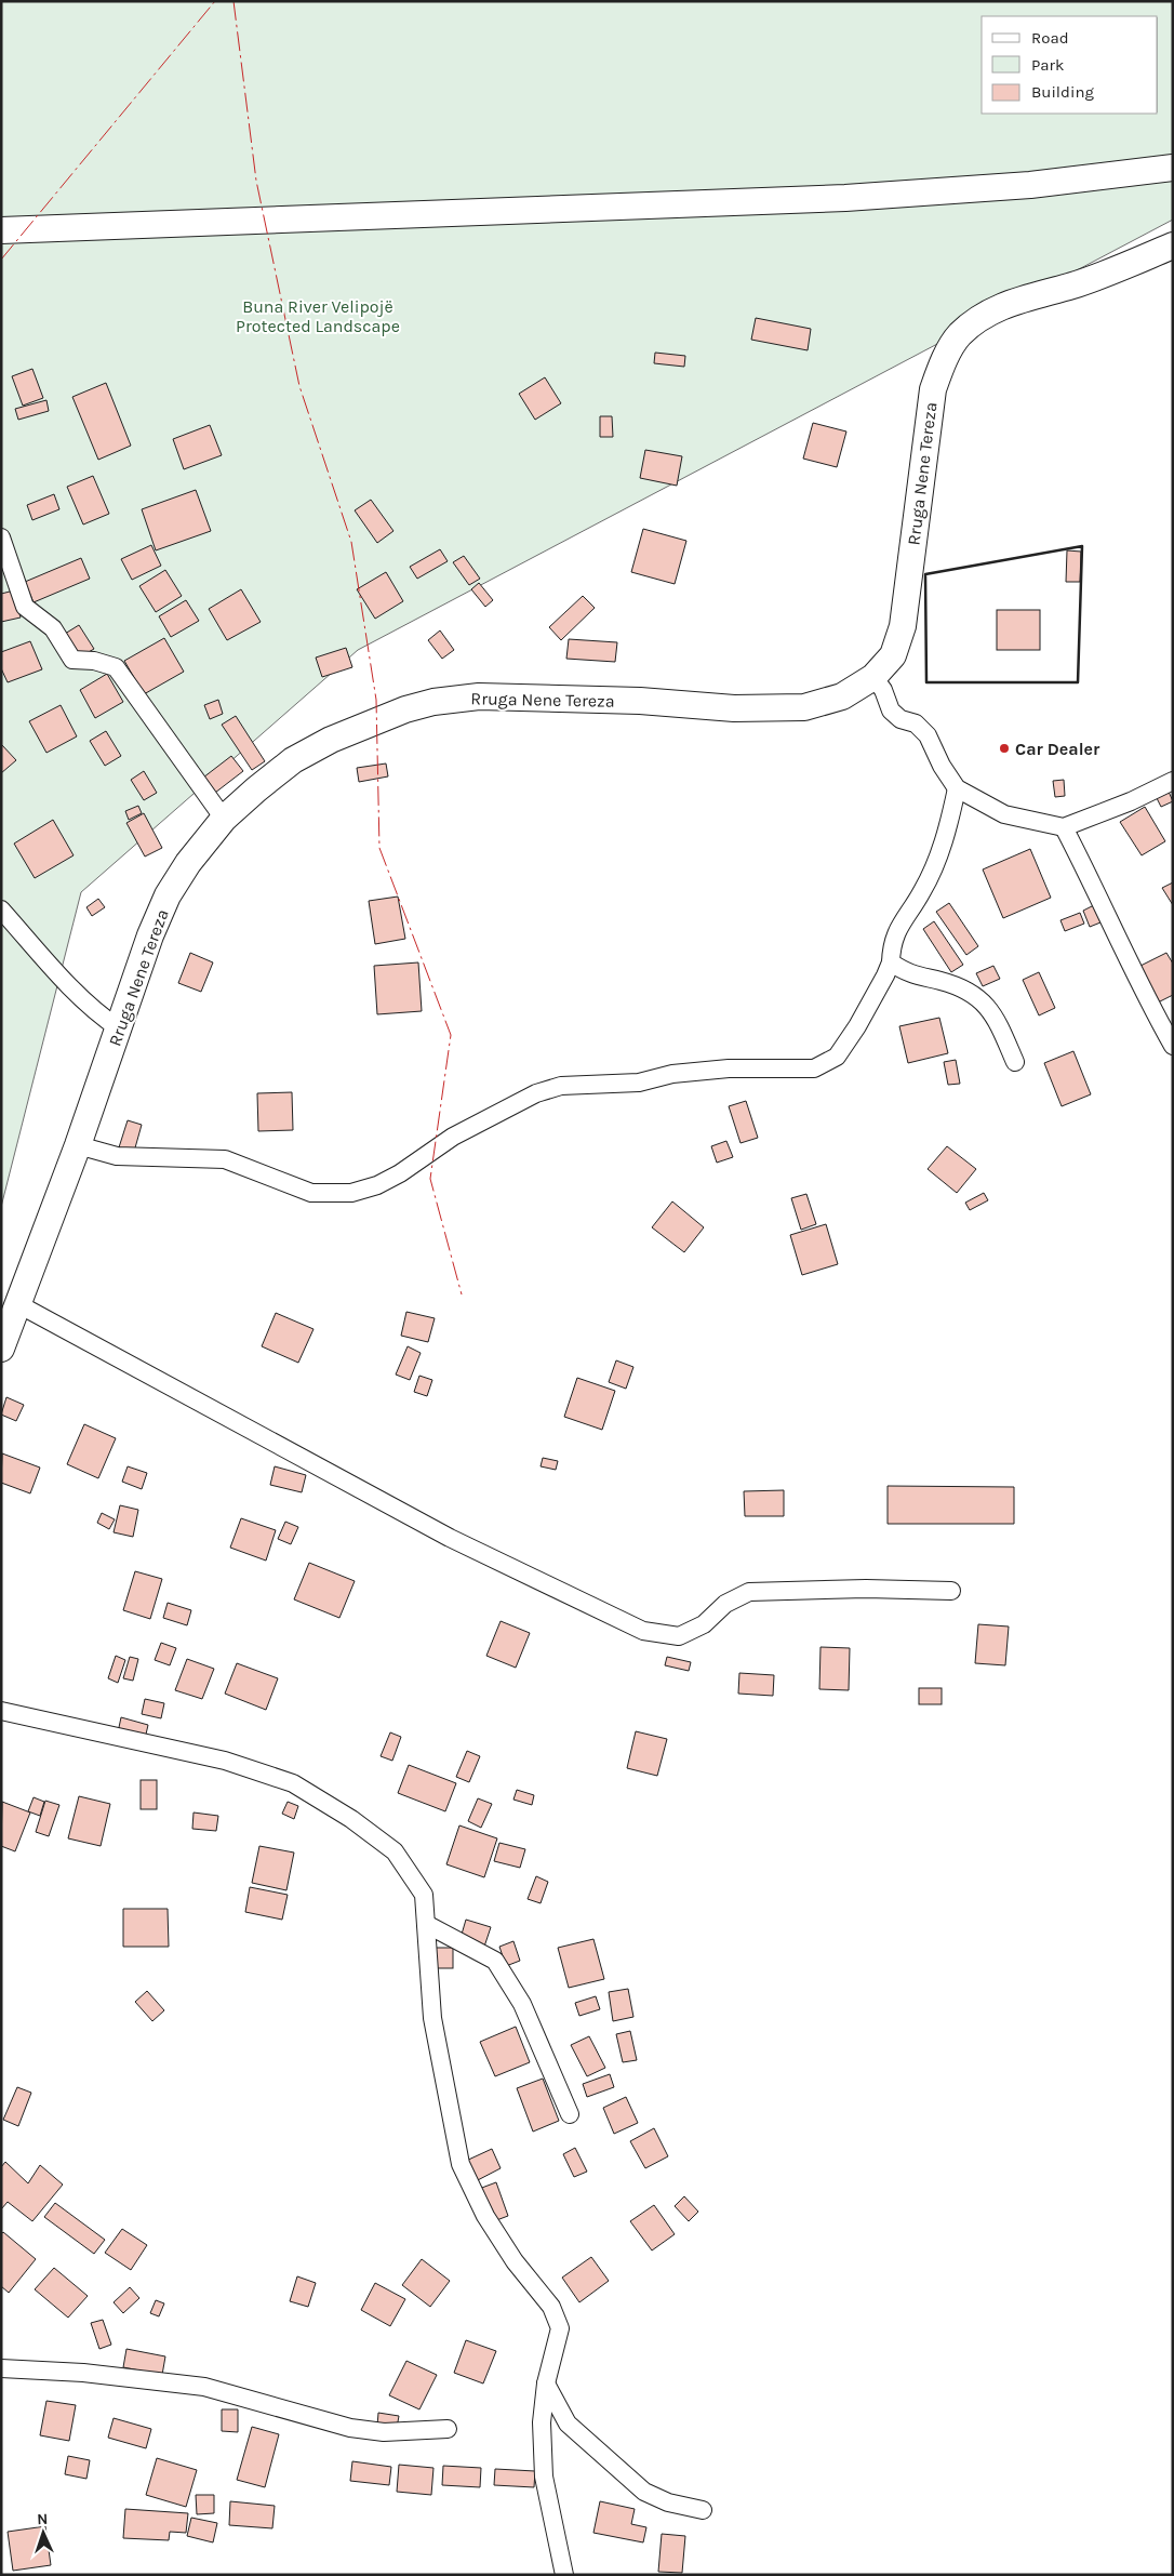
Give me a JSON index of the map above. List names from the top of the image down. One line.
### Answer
{"streets":{"street":["Rruga Nene Tereza"]},"parks":["Buna River Velipojë Protected Landscape"],"places":["Car Dealer"],"legend":["Road","Park","Building"],"north":"top"}
